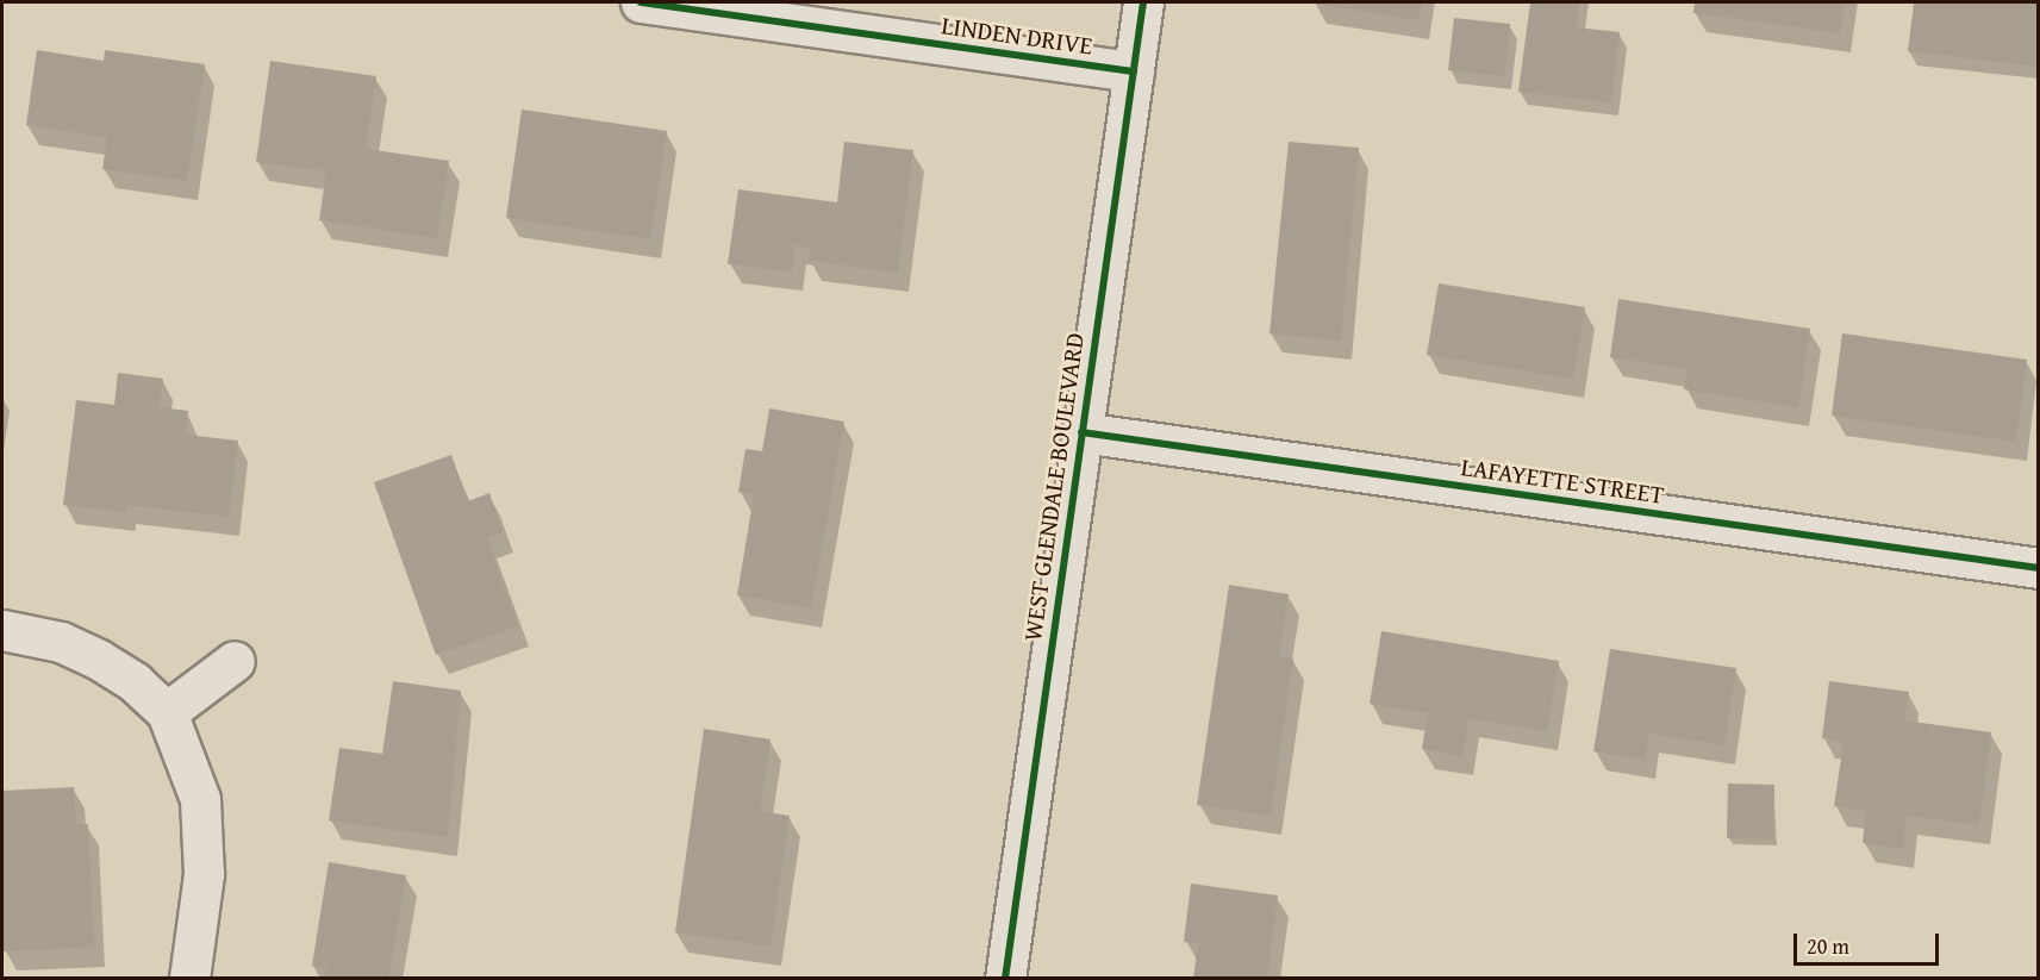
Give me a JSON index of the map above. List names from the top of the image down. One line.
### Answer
{"streets":{"street":["LINDEN DRIVE","LAFAYETTE STREET","WEST GLENDALE BOULEVARD"]},"crossings":[["LINDEN DRIVE","WEST GLENDALE BOULEVARD"],["LAFAYETTE STREET","WEST GLENDALE BOULEVARD"]],"scale_bar":"20 m"}
